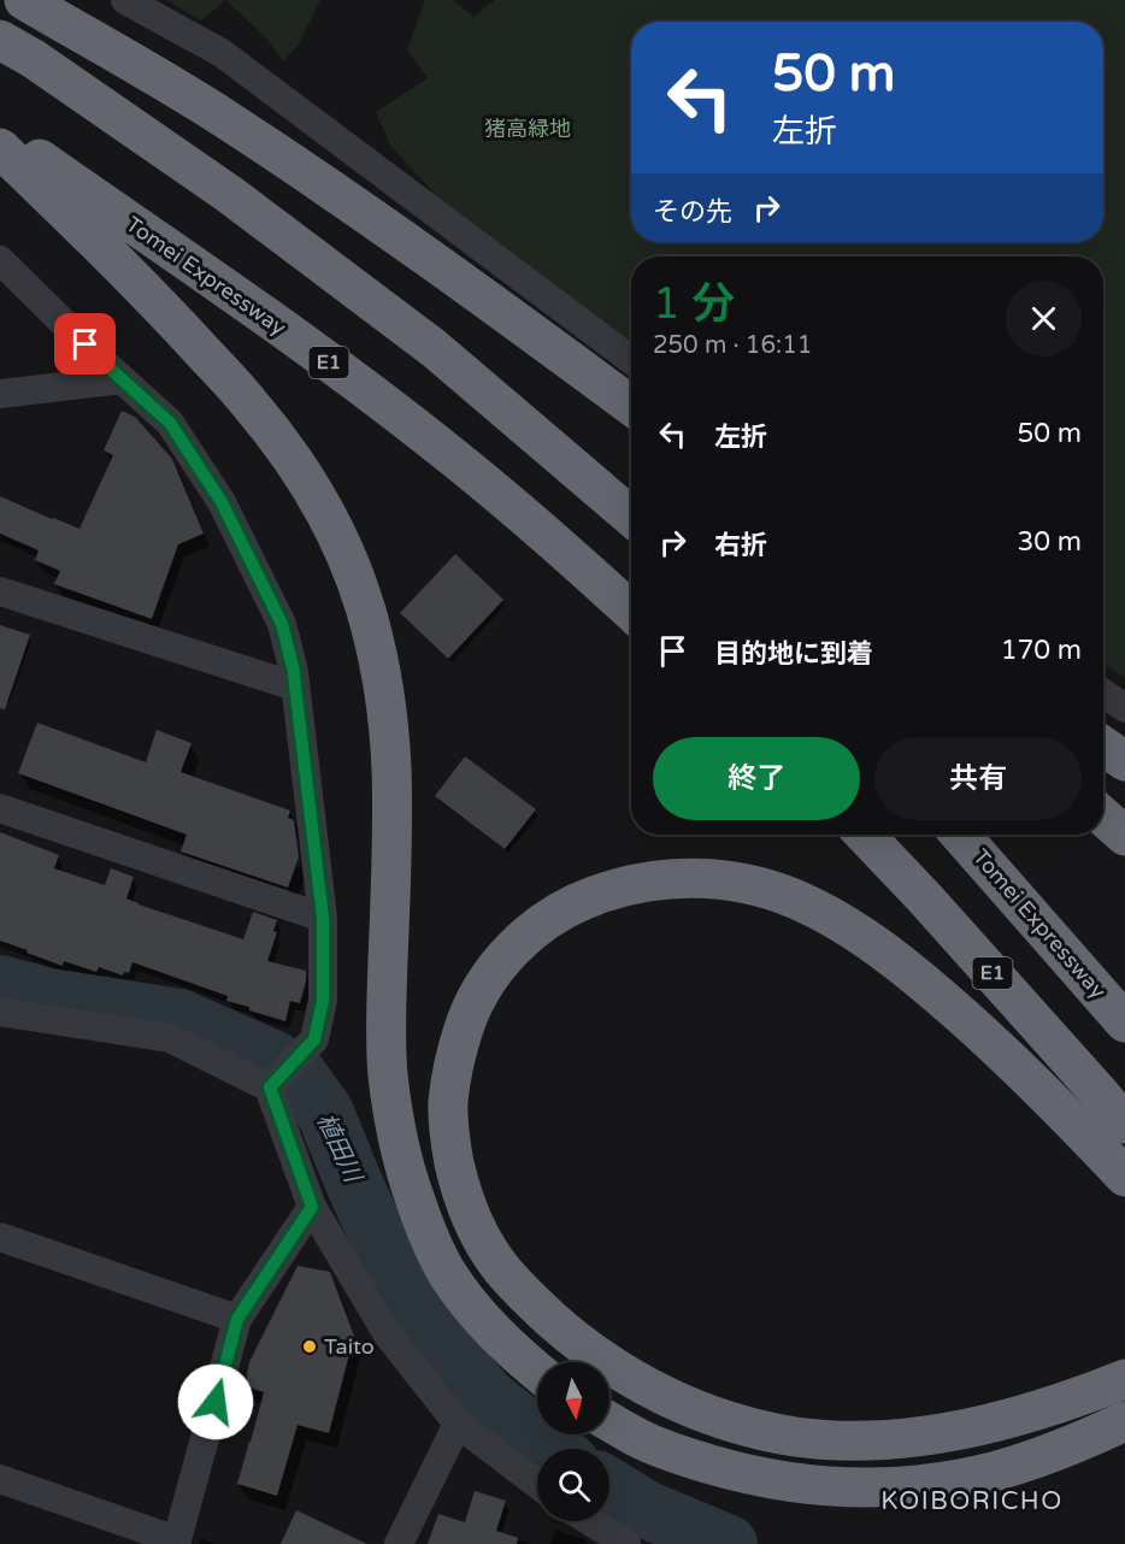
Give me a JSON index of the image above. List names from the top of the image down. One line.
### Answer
{"streets":{"highway":["Tomei Expressway","E1"]},"districts":["KOIBORICHO"],"water":["植田川"],"parks":["猪高緑地"],"places":["Taito"],"north":"bottom","page":{"turn":["50 m","左折"],"then":"その先","heading":["1 分","250 m · 16:11"],"list":[{"name":"左折","value":"50 m"},{"name":"右折","value":"30 m"},{"name":"目的地に到着","value":"170 m"}],"buttons":["終了","共有"]}}
